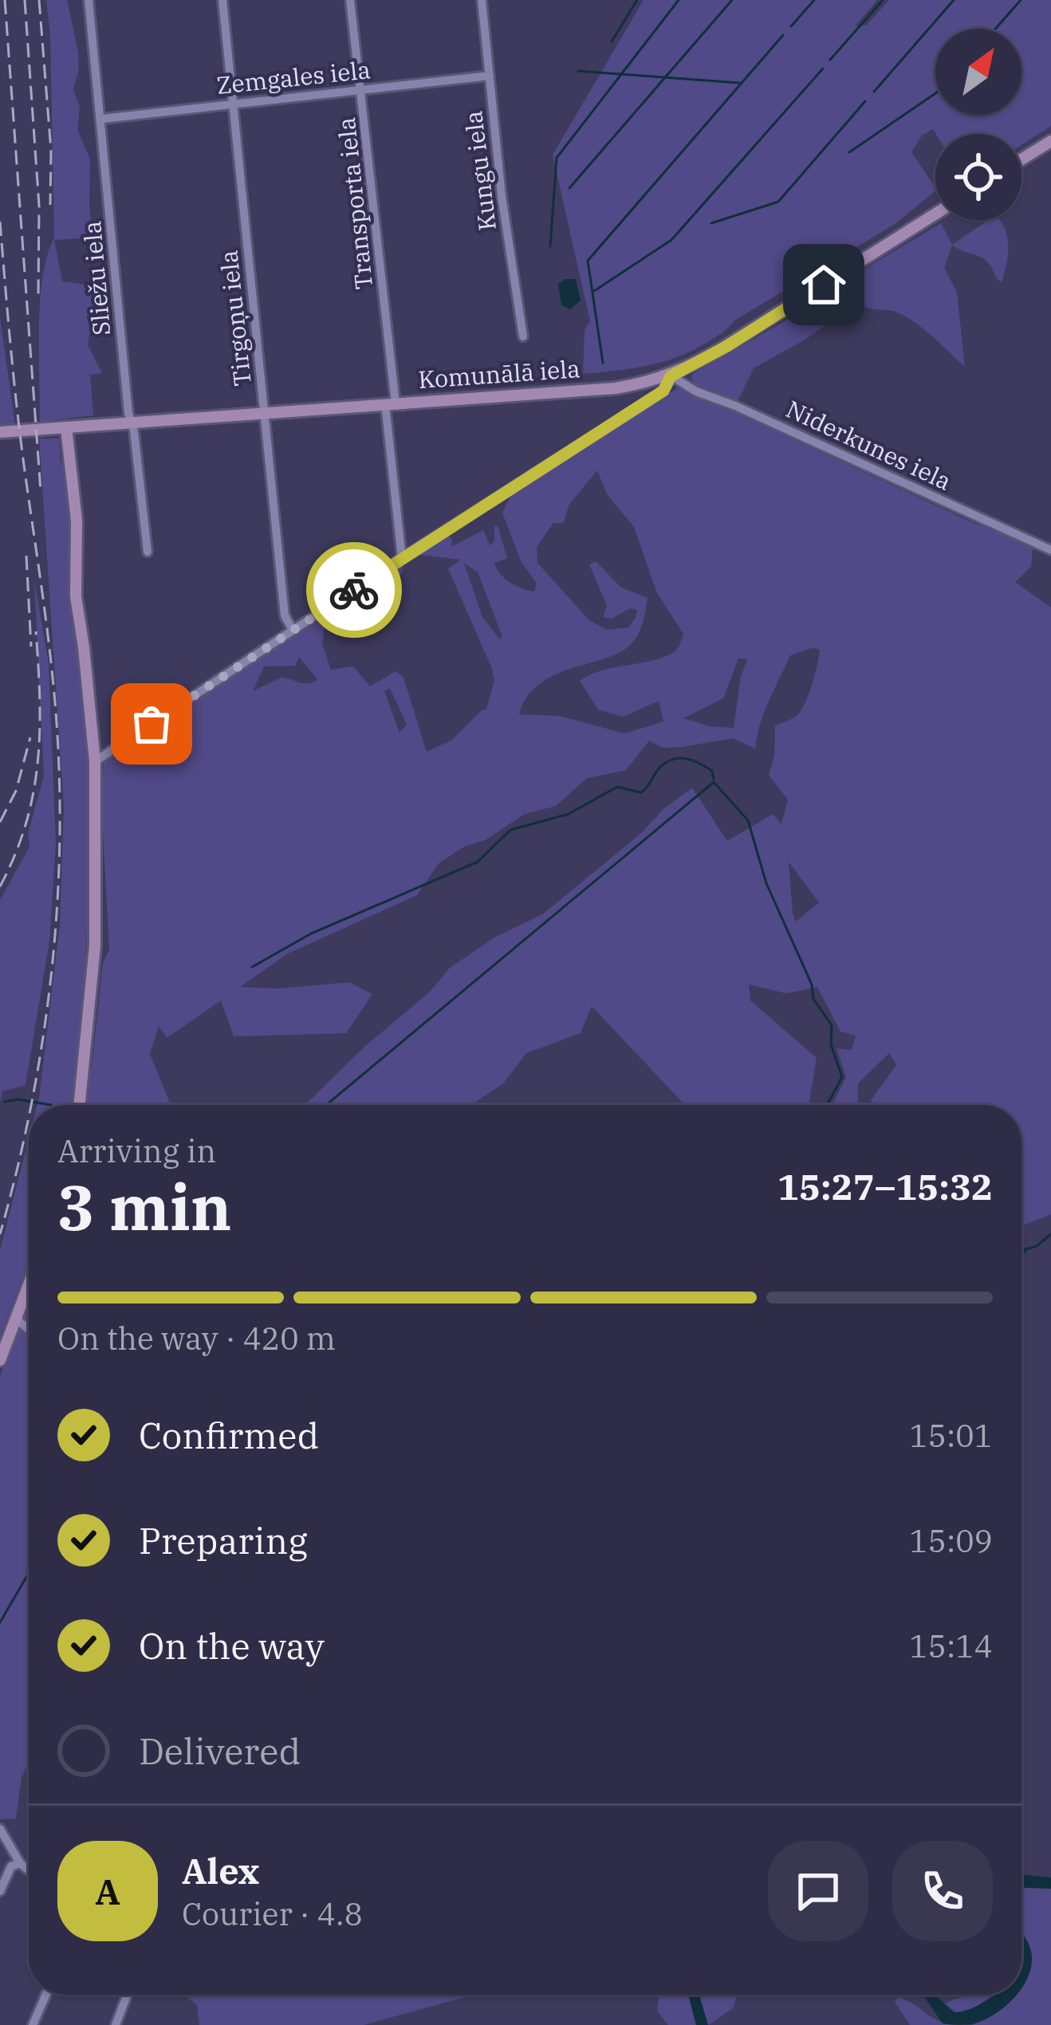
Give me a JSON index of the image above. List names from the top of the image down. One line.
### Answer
{"streets":{"street":["Zemgales iela","Kungu iela","Transporta iela","Sliežu iela","Tirgoņu iela","Komunālā iela","Niderkunes iela"]},"crossings":[["Zemgales iela","Kungu iela"],["Zemgales iela","Transporta iela"],["Zemgales iela","Sliežu iela"],["Zemgales iela","Tirgoņu iela"],["Transporta iela","Komunālā iela"],["Sliežu iela","Komunālā iela"],["Tirgoņu iela","Komunālā iela"],["Komunālā iela","Niderkunes iela"]],"north":"top right","page":{"heading":["3 min","Arriving in","15:27–15:32"],"panel":["Alex","Courier · 4.8"],"bar":"On the way · 420 m","list":[["Confirmed","15:01"],["Preparing","15:09"],["On the way","15:14"],"Delivered"],"round":"A"}}
